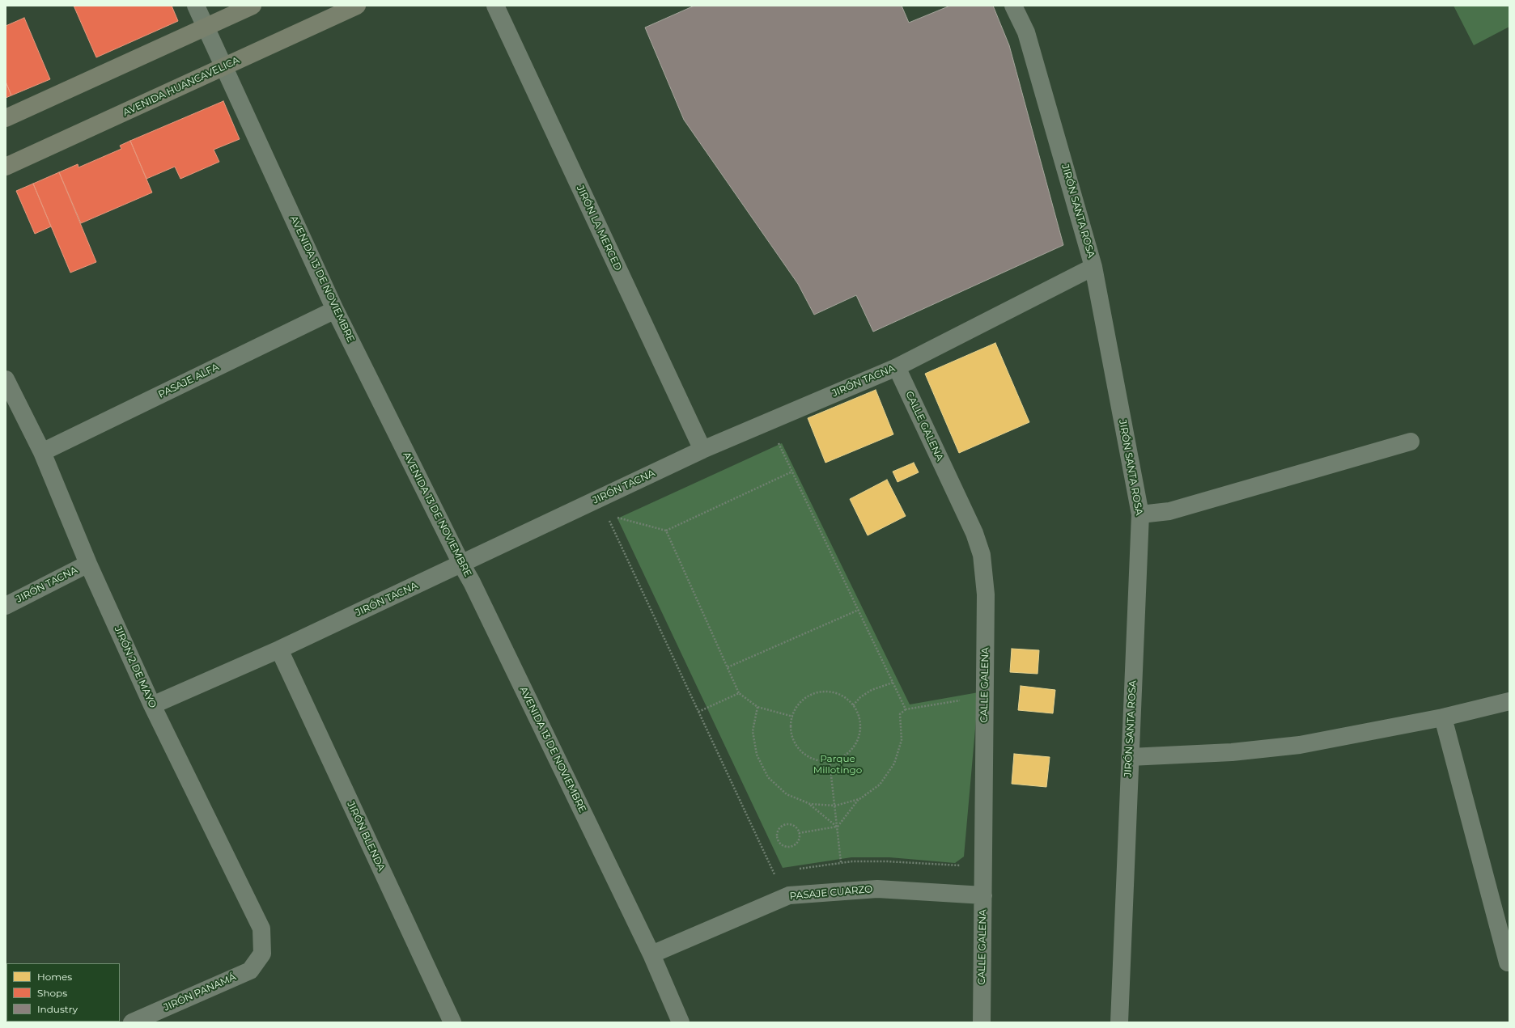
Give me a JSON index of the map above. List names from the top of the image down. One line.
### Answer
{"streets":{"highway":["AVENIDA HUANCAVELICA"],"street":["JIRÓN SANTA ROSA","JIRÓN LA MERCED","AVENIDA 13 DE NOVIEMBRE","PASAJE ALFA","JIRÓN TACNA","CALLE GALENA","JIRÓN 2 DE MAYO","JIRÓN BLENDA","PASAJE CUARZO","JIRÓN PANAMÁ"]},"crossings":[["AVENIDA HUANCAVELICA","AVENIDA 13 DE NOVIEMBRE"],["JIRÓN SANTA ROSA","JIRÓN TACNA"],["JIRÓN LA MERCED","JIRÓN TACNA"],["AVENIDA 13 DE NOVIEMBRE","PASAJE ALFA"],["AVENIDA 13 DE NOVIEMBRE","JIRÓN TACNA"],["AVENIDA 13 DE NOVIEMBRE","PASAJE CUARZO"],["PASAJE ALFA","JIRÓN 2 DE MAYO"],["JIRÓN TACNA","CALLE GALENA"],["JIRÓN TACNA","JIRÓN 2 DE MAYO"],["JIRÓN TACNA","JIRÓN BLENDA"],["CALLE GALENA","PASAJE CUARZO"],["JIRÓN 2 DE MAYO","JIRÓN PANAMÁ"]],"parks":["Parque Millotingo"],"legend":["Homes","Shops","Industry"]}
